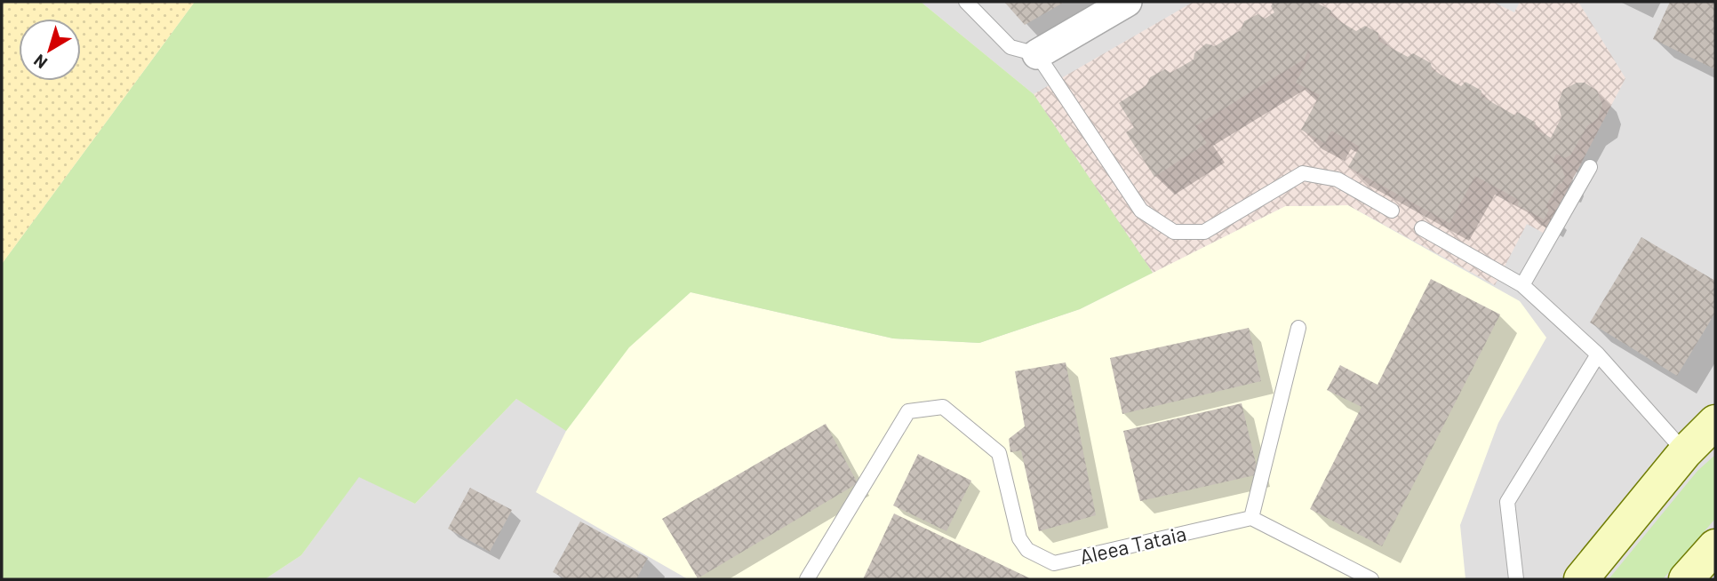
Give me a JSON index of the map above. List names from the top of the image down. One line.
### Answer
{"streets":{"lane":["Aleea Tataia"]},"north":"bottom left"}
